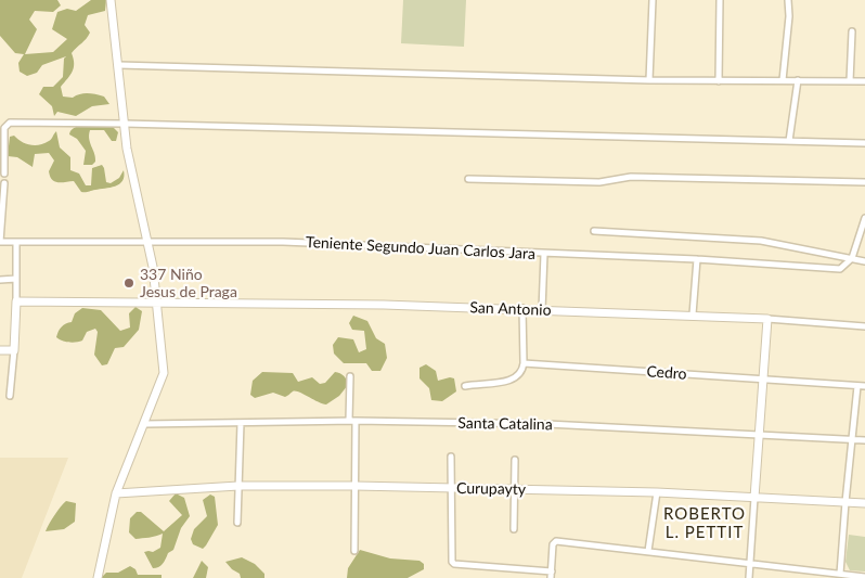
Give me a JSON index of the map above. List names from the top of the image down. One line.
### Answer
{"streets":{"street":["Teniente Segundo Juan Carlos Jara","San Antonio","Cedro","Santa Catalina","Curupayty"]},"districts":["ROBERTO L. PETTIT"],"places":["337 Niño Jesus de Praga"]}
